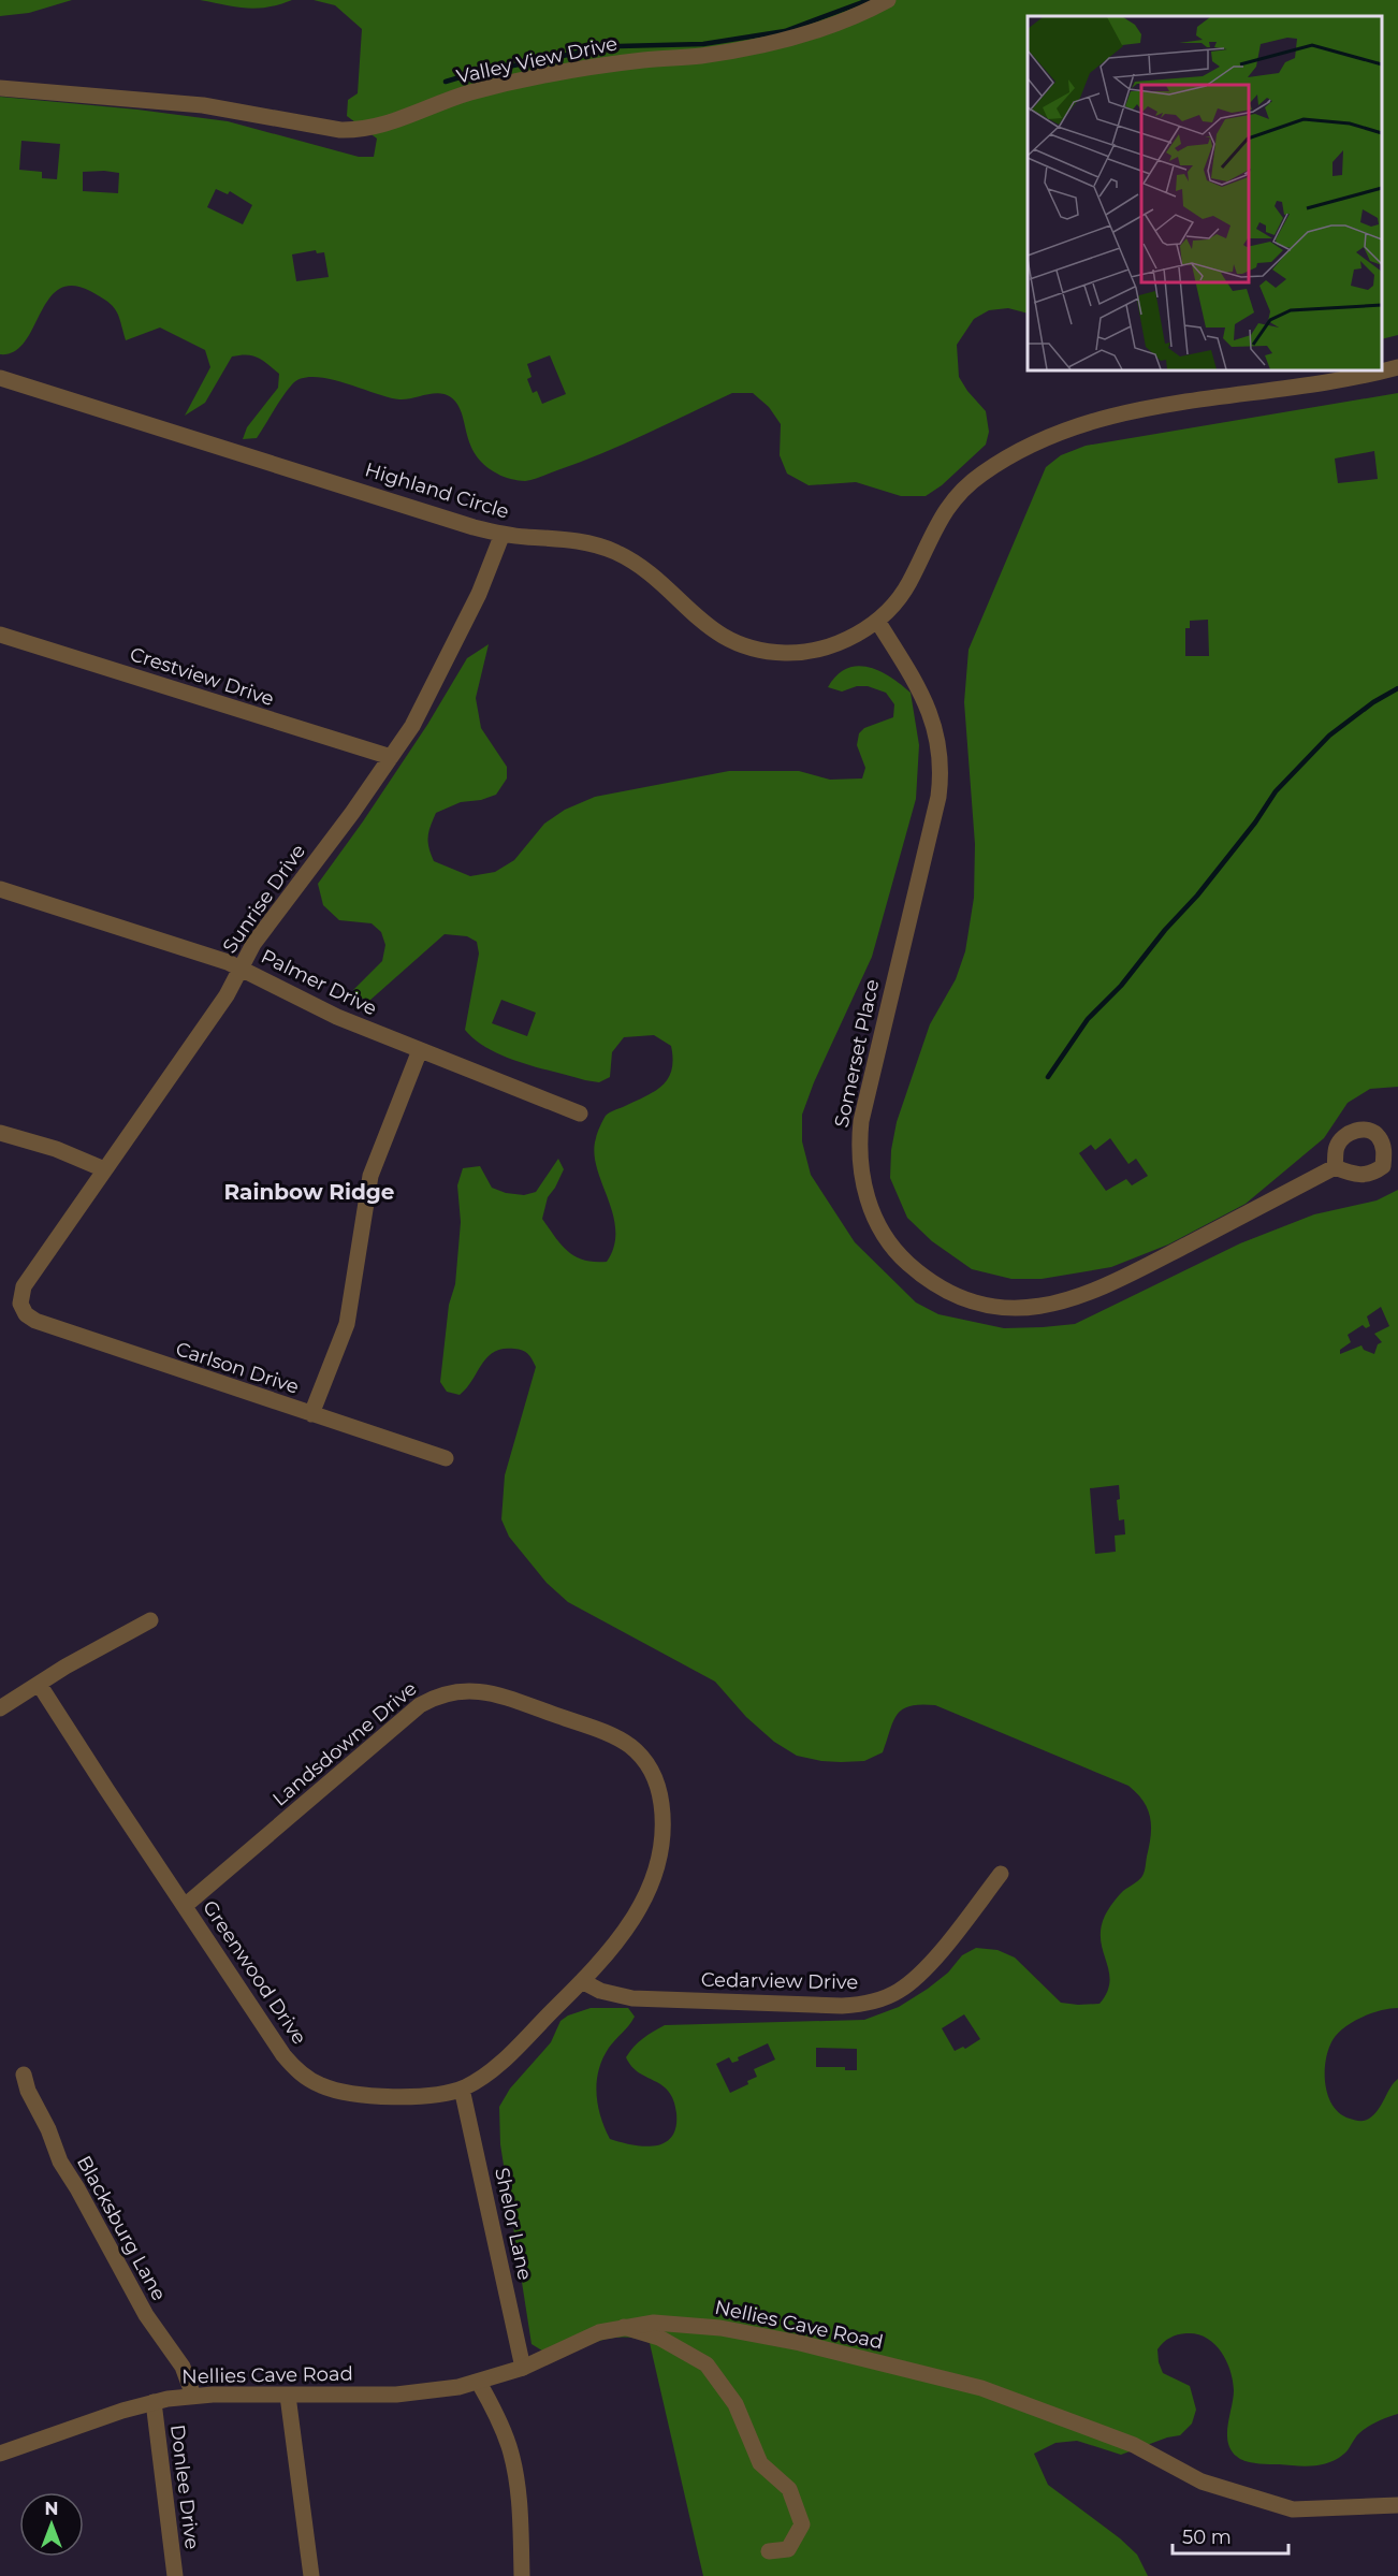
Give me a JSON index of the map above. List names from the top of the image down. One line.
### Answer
{"streets":{"street":["Valley View Drive","Highland Circle","Crestview Drive","Sunrise Drive","Palmer Drive","Somerset Place","Carlson Drive","Landsdowne Drive","Greenwood Drive","Cedarview Drive","Shelor Lane","Blacksburg Lane","Nellies Cave Road","Donlee Drive"]},"crossings":[["Highland Circle","Sunrise Drive"],["Highland Circle","Somerset Place"],["Crestview Drive","Sunrise Drive"],["Sunrise Drive","Palmer Drive"],["Sunrise Drive","Carlson Drive"],["Landsdowne Drive","Greenwood Drive"],["Landsdowne Drive","Cedarview Drive"],["Greenwood Drive","Cedarview Drive"],["Greenwood Drive","Shelor Lane"],["Shelor Lane","Nellies Cave Road"],["Blacksburg Lane","Nellies Cave Road"],["Nellies Cave Road","Donlee Drive"]],"districts":["Rainbow Ridge"],"scale_bar":"50 m","north":"top"}
